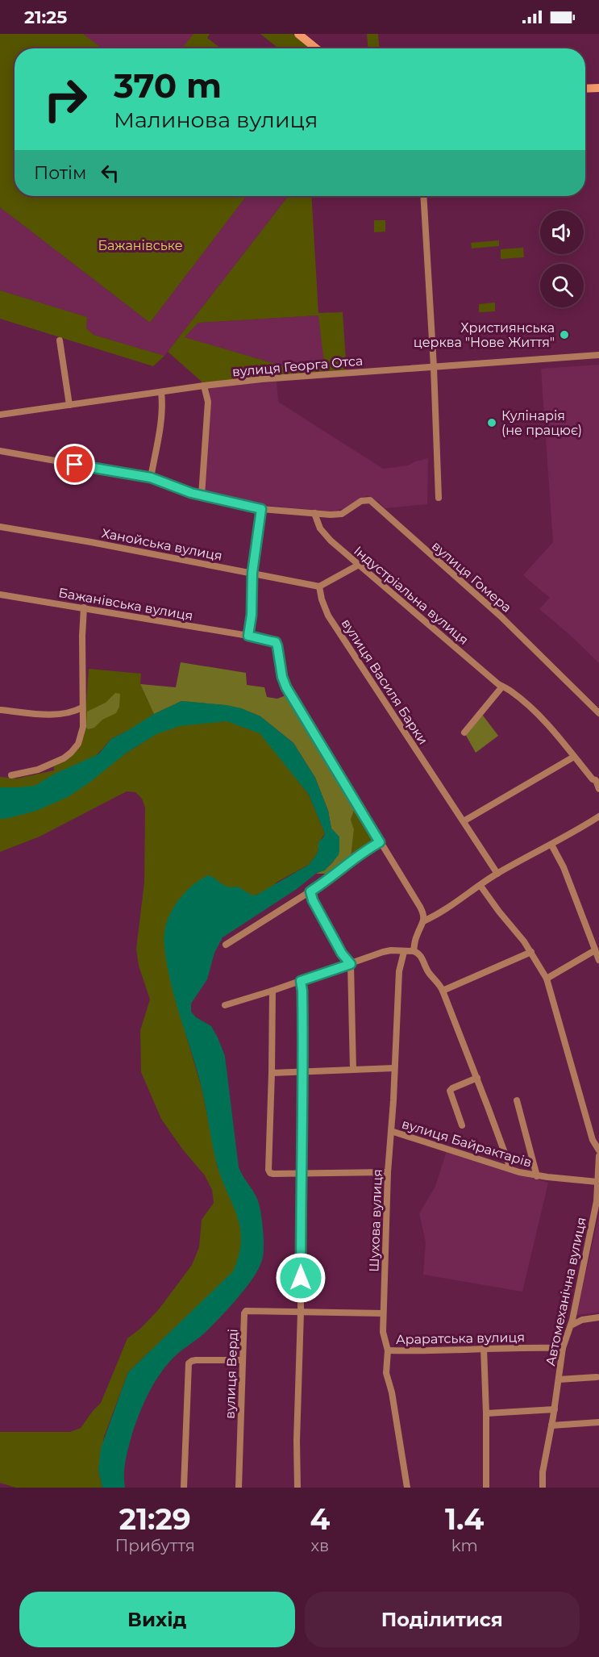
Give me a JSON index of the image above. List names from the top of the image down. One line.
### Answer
{"streets":{"street":["вулиця Георга Отса","Ханойська вулиця","вулиця Гомера","Індустріальна вулиця","Бажанівська вулиця","вулиця Василя Барки","вулиця Байрактарів","Шухова вулиця","Автомеханічна вулиця","Араратська вулиця","вулиця Верді"]},"crossings":[["Ханойська вулиця","вулиця Василя Барки"],["вулиця Гомера","Індустріальна вулиця"],["вулиця Байрактарів","Шухова вулиця"],["вулиця Байрактарів","Автомеханічна вулиця"],["Шухова вулиця","Араратська вулиця"],["Шухова вулиця","вулиця Верді"],["Автомеханічна вулиця","Араратська вулиця"]],"parks":["Бажанівське"],"places":["Християнська церква \"Нове Життя\"","Кулінарія (не працює)"],"page":{"status":"21:25","turn":["370 m","Малинова вулиця"],"then":"Потім","eta":["21:29","Прибуття","4","хв","1.4","km"],"buttons":["Вихід","Поділитися"]}}
